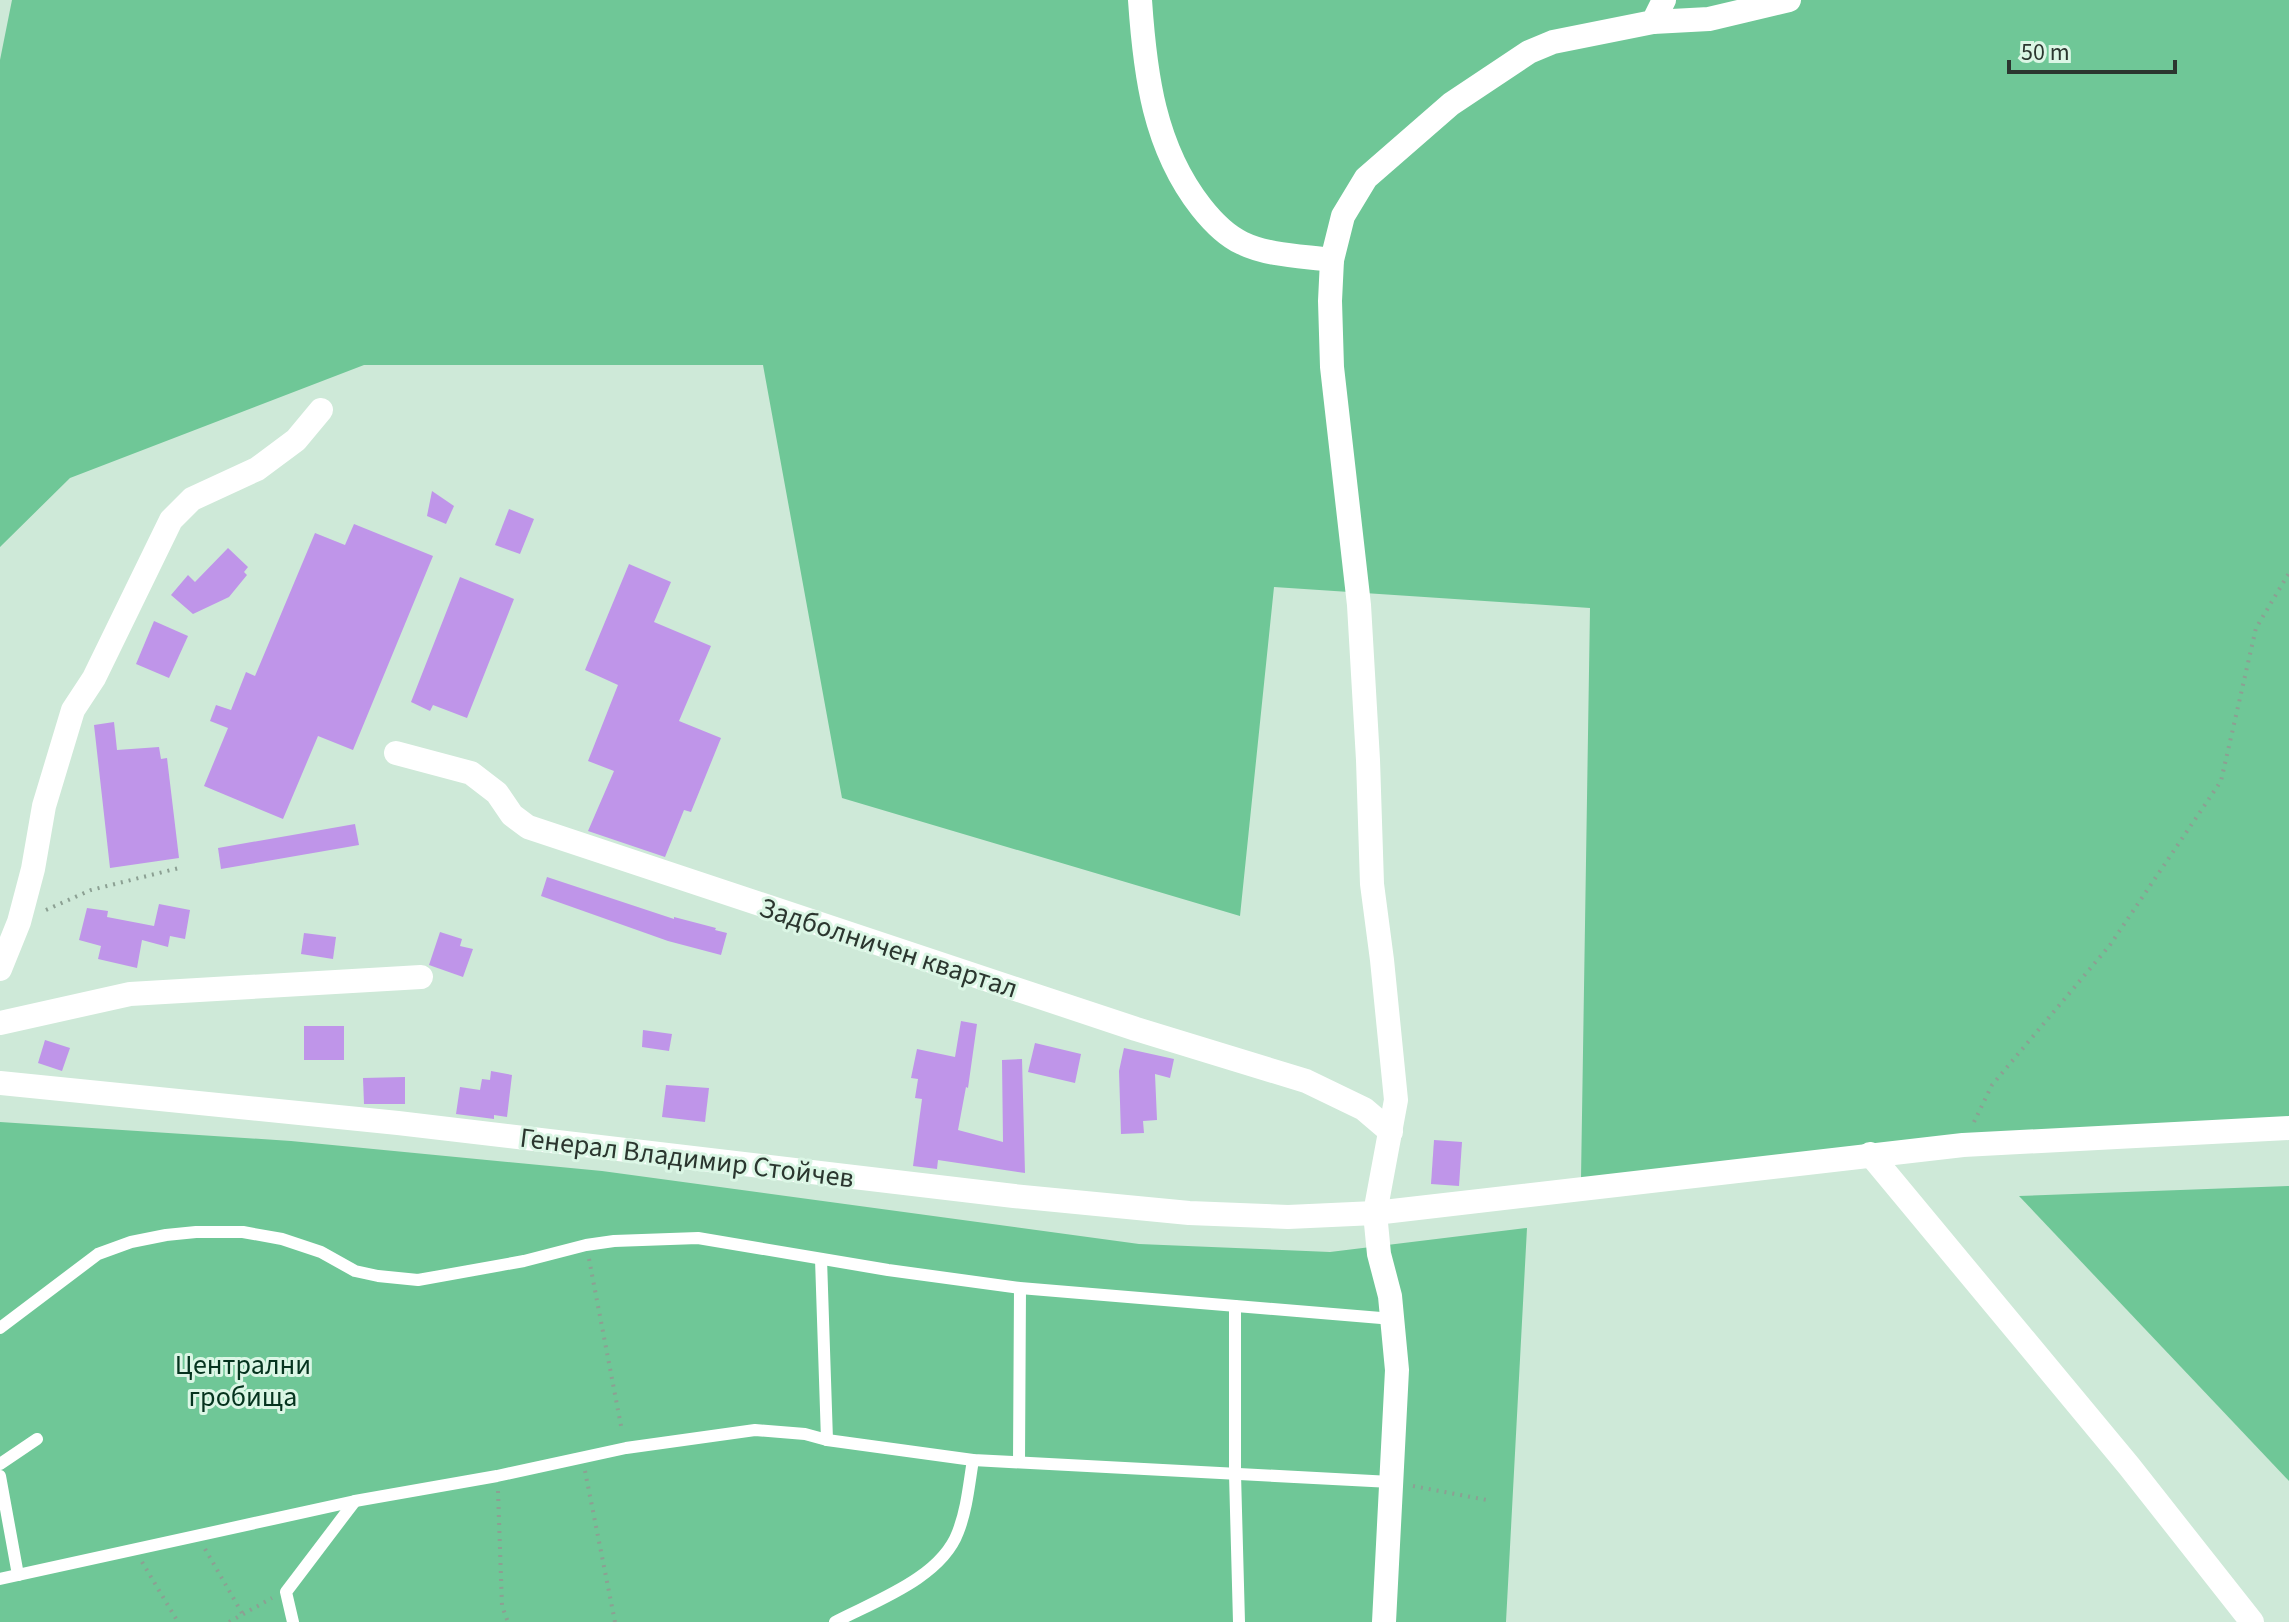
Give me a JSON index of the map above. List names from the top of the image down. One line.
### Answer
{"streets":{"street":["Задболничен квартал","Генерал Владимир Стойчев"]},"parks":["Централни гробища"],"scale_bar":"50 m"}
